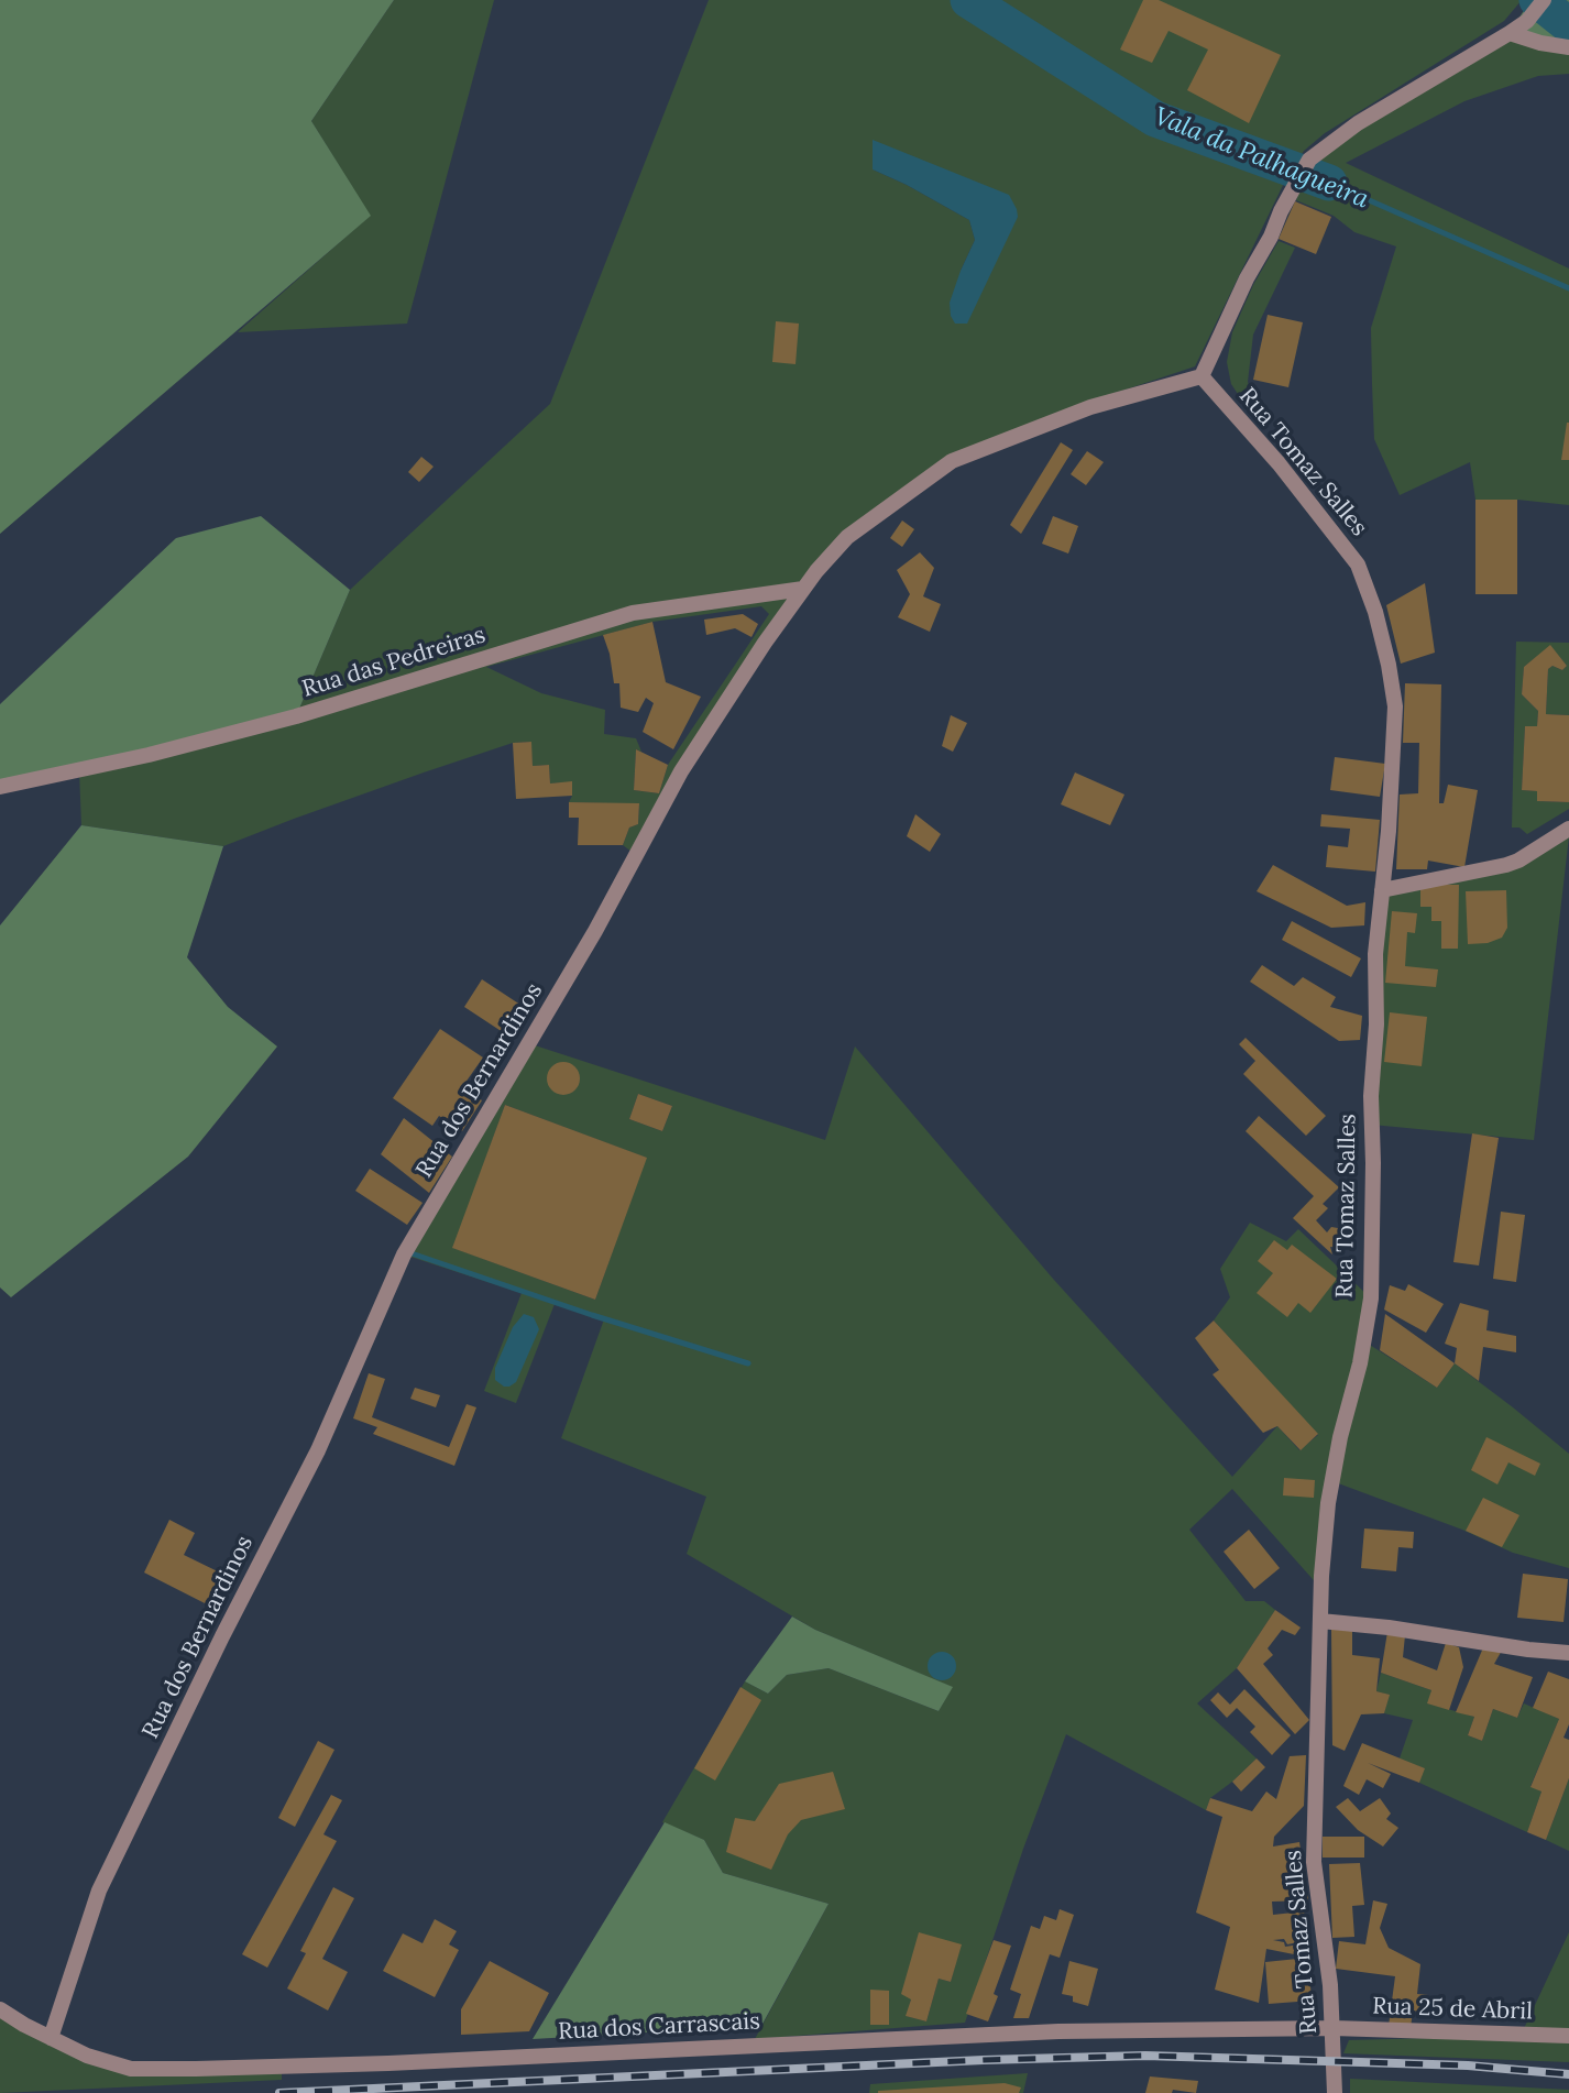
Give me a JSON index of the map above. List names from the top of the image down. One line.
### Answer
{"streets":{"street":["Rua Tomaz Salles","Rua das Pedreiras","Rua dos Bernardinos","Rua 25 de Abril","Rua dos Carrascais"]},"crossings":[["Rua Tomaz Salles","Rua dos Bernardinos"],["Rua Tomaz Salles","Rua 25 de Abril"],["Rua Tomaz Salles","Rua dos Carrascais"],["Rua das Pedreiras","Rua dos Bernardinos"],["Rua dos Bernardinos","Rua dos Carrascais"],["Rua 25 de Abril","Rua dos Carrascais"]],"water":["Vala da Palhagueira"]}
